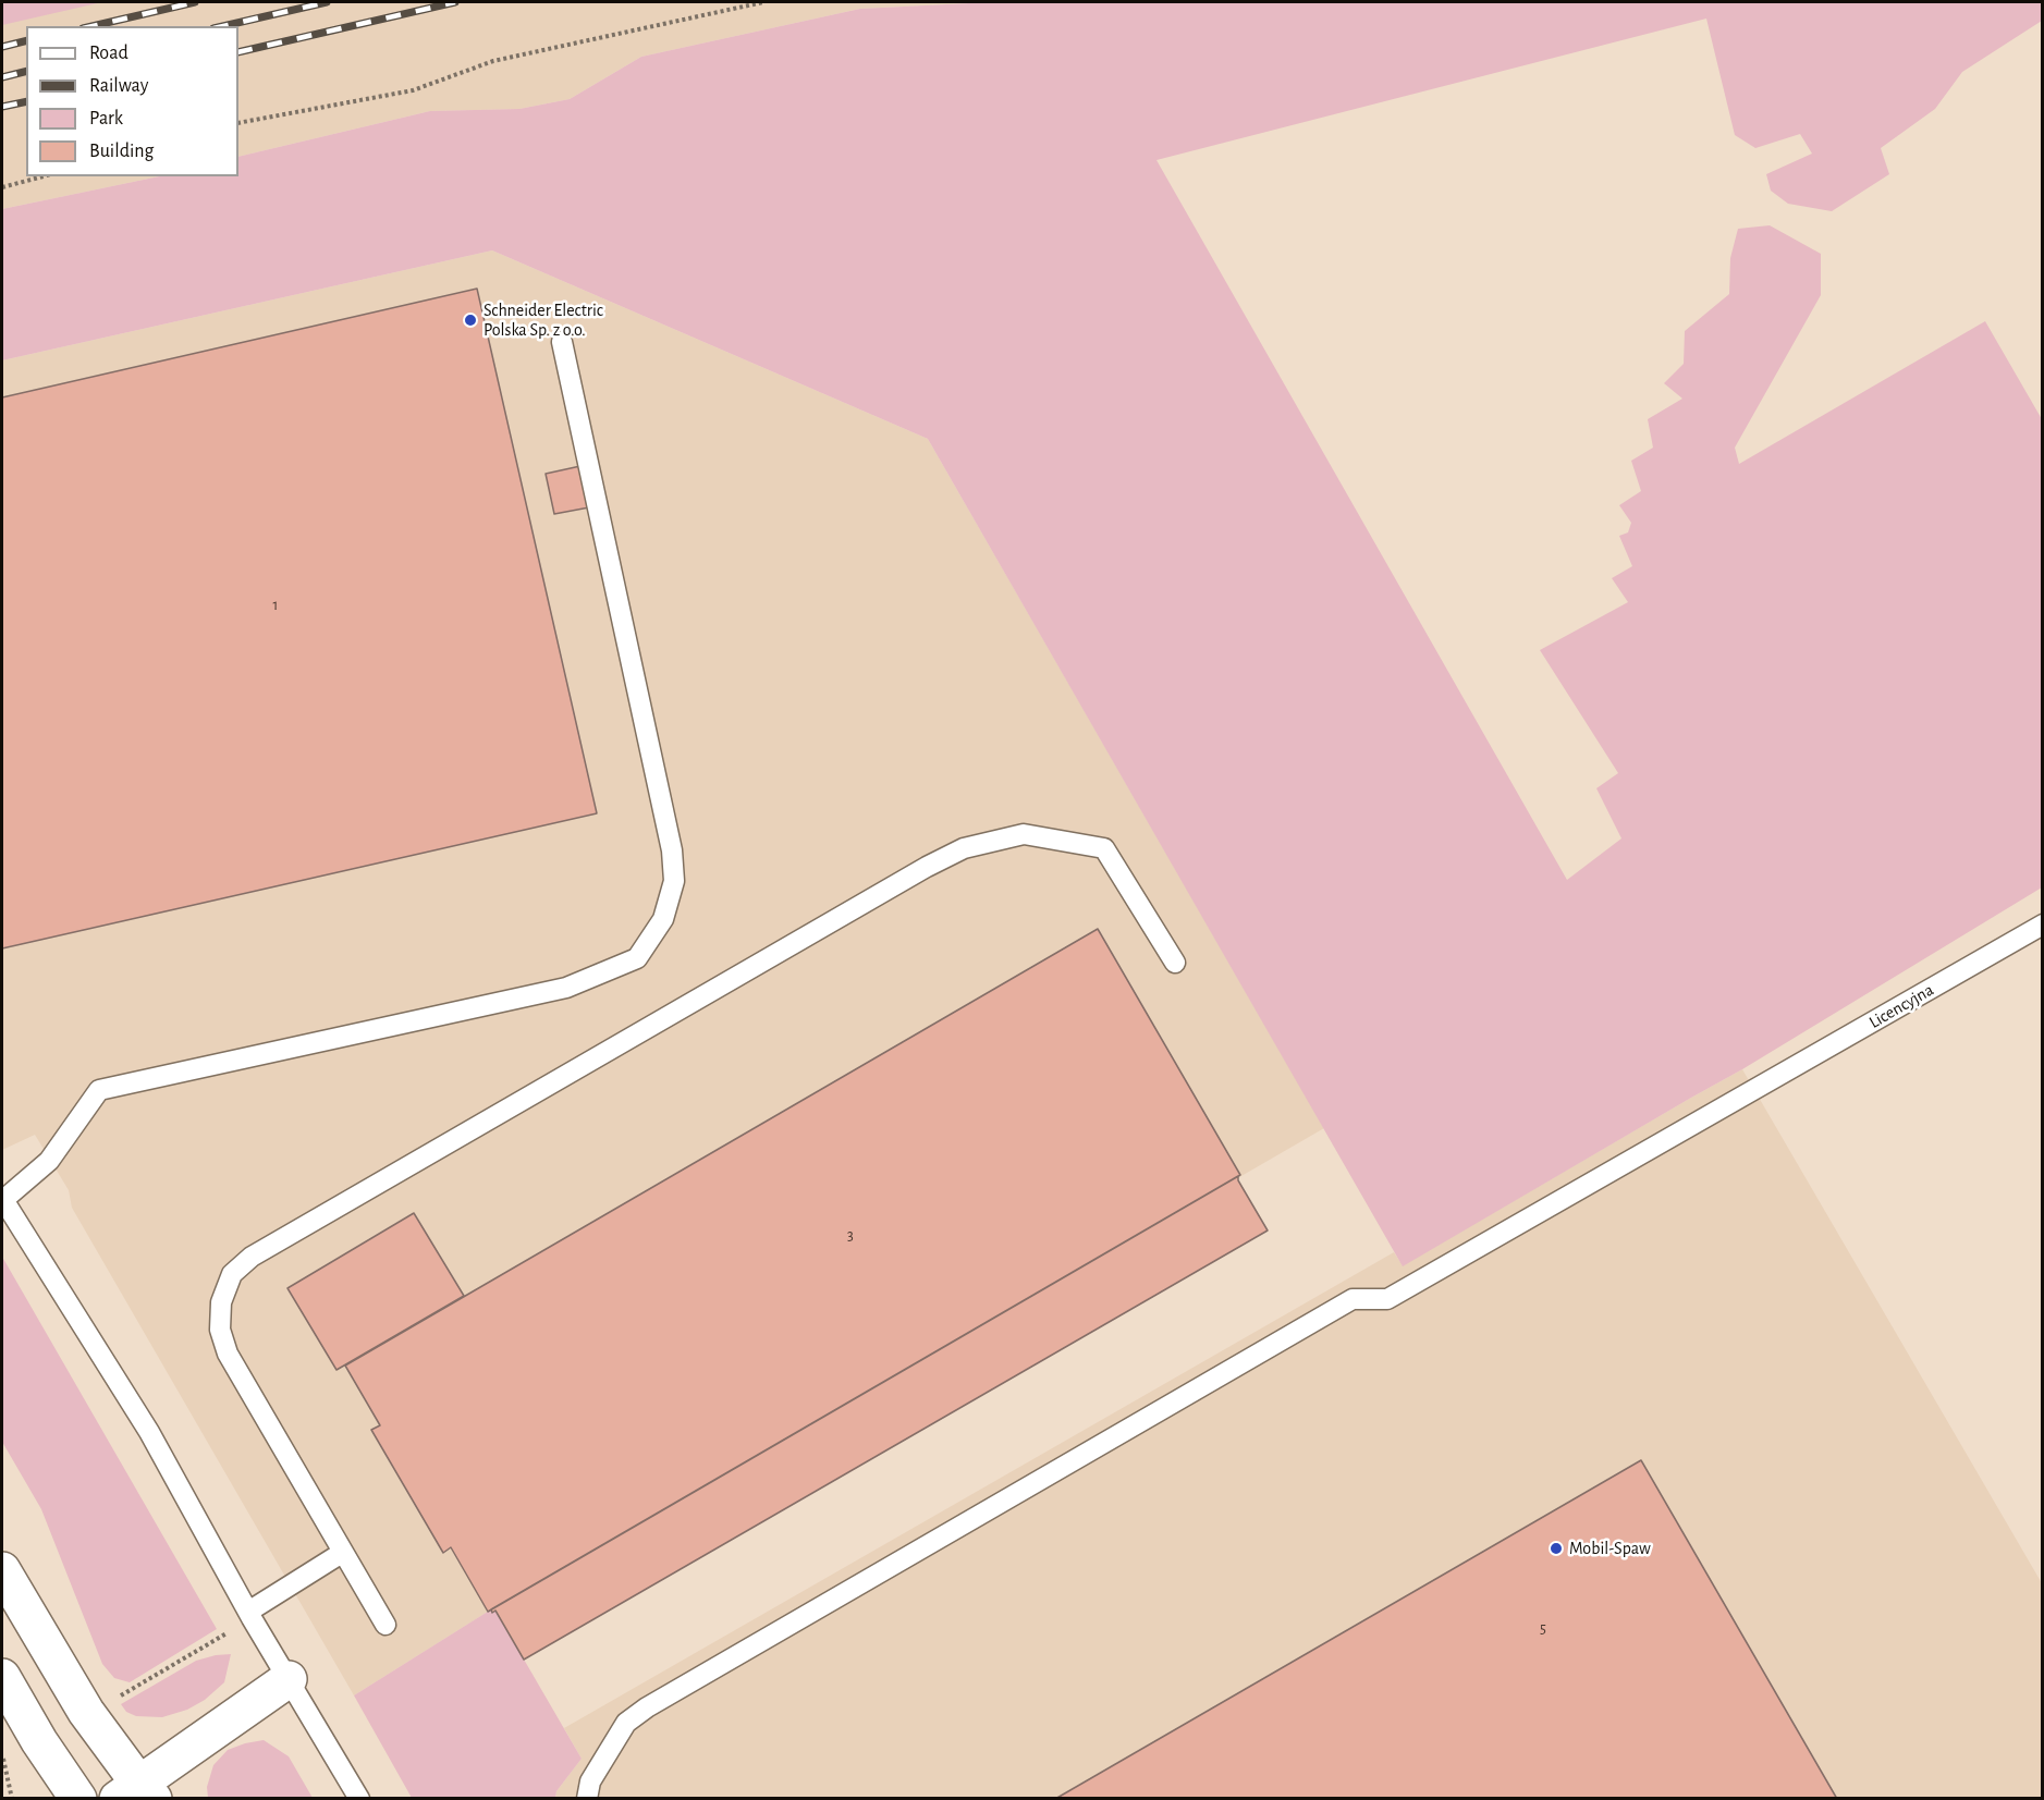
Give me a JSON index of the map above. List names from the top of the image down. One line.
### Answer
{"streets":{"lane":["Licencyjna"]},"places":["Schneider Electric Polska Sp. z o.o.","Mobil-Spaw"],"house_numbers":["1","3","5"],"legend":["Road","Railway","Park","Building"]}
